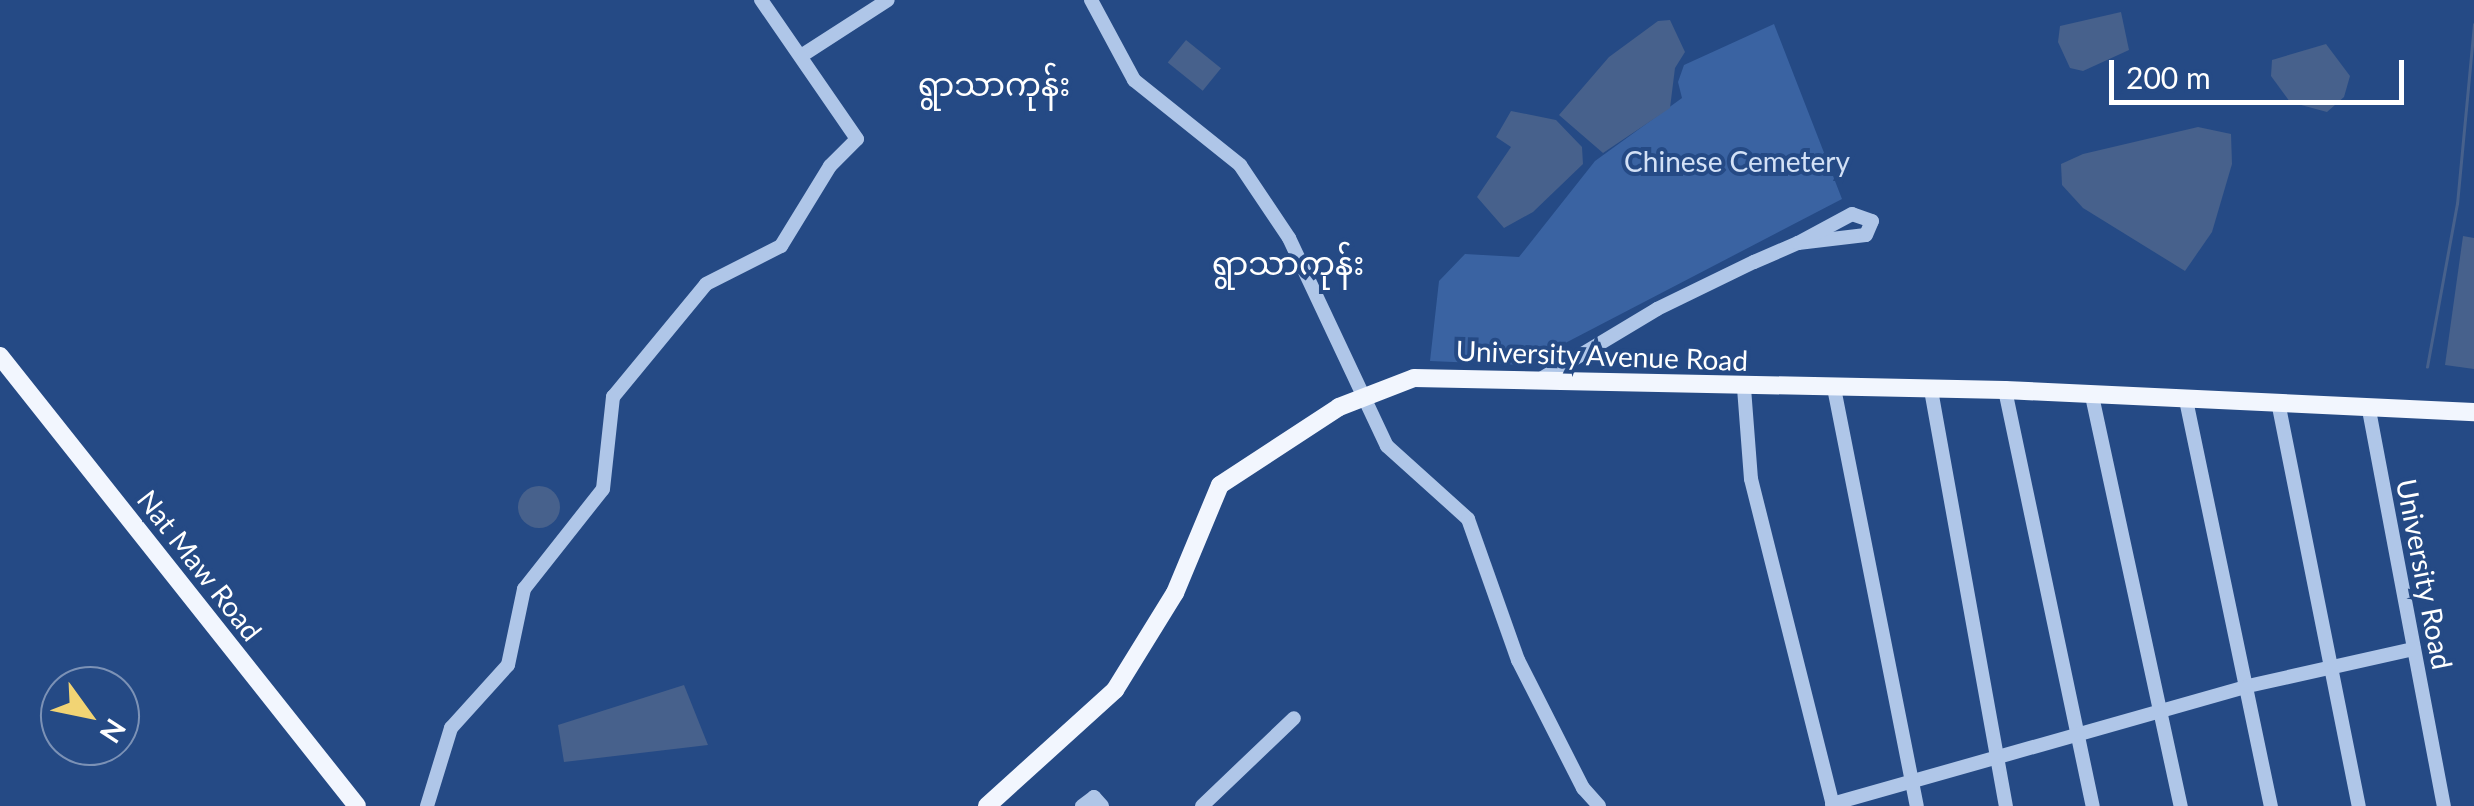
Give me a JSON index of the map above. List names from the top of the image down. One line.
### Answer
{"streets":{"main road":["University Avenue Road","Nat Maw Road"],"street":["University Road"]},"crossings":[["University Avenue Road","University Road"]],"districts":["ရွာသာကုန်း","ရွာသာကုန်း"],"parks":["Chinese Cemetery"],"scale_bar":"200 m","north":"bottom right"}
